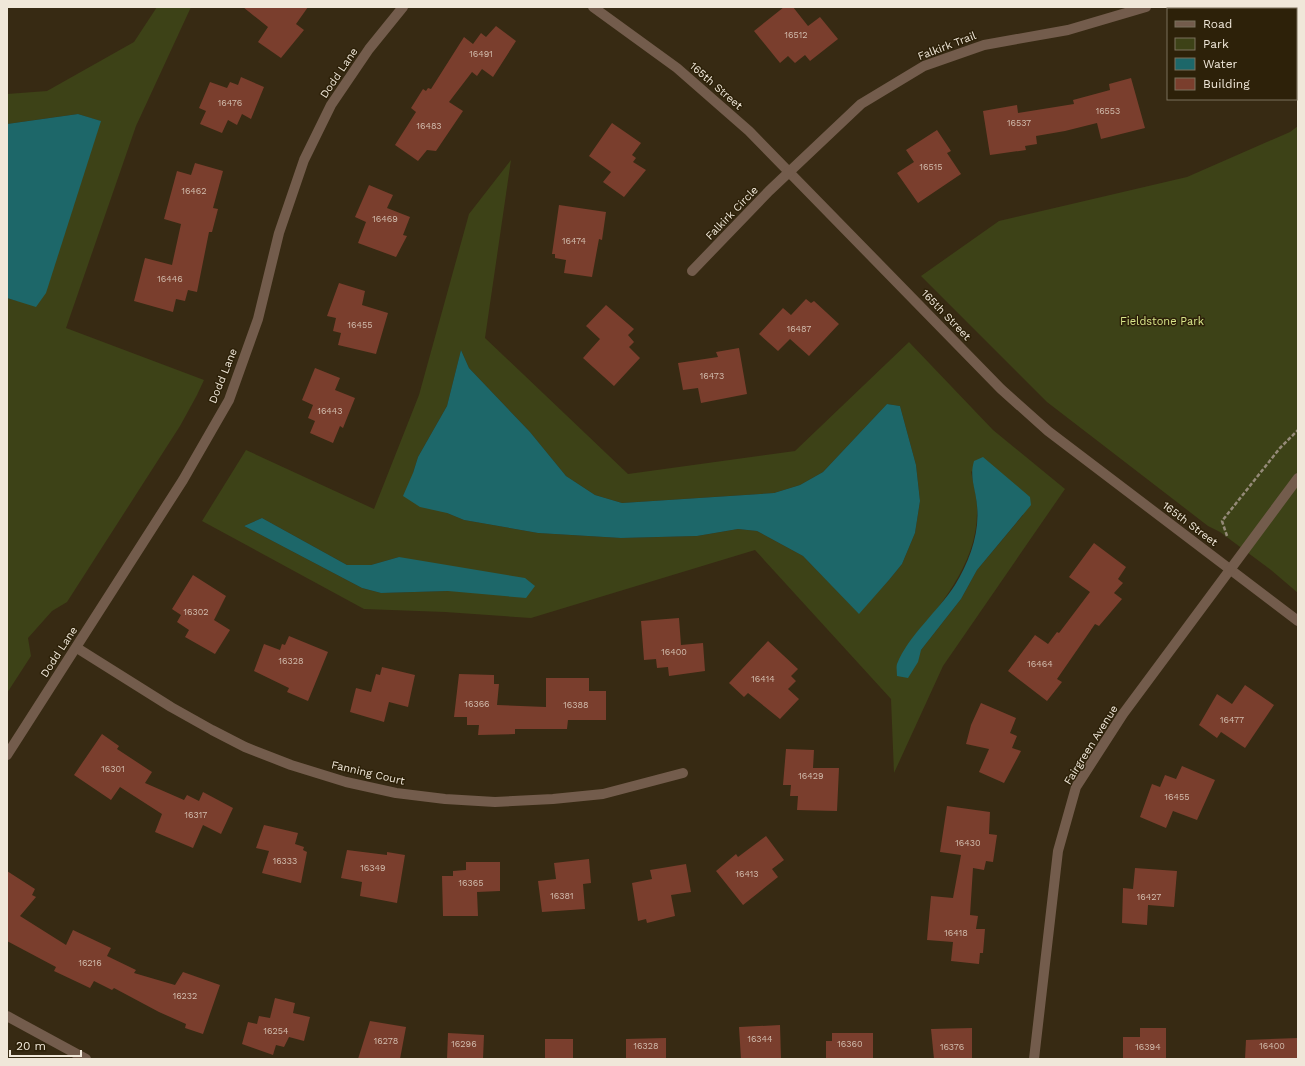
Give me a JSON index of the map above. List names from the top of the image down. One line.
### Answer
{"streets":{"street":["Falkirk Trail","Dodd Lane","165th Street","Falkirk Circle","Fairgreen Avenue","Fanning Court"]},"crossings":[["Falkirk Trail","165th Street"],["Falkirk Trail","Falkirk Circle"],["Dodd Lane","Fanning Court"],["165th Street","Falkirk Circle"],["165th Street","Fairgreen Avenue"]],"parks":["Fieldstone Park"],"house_numbers":["16512","16491","16476","16553","16537","16483","16515","16462","16469","16474","16446","16455","16487","16473","16443","16302","16400","16328","16464","16414","16366","16388","16477","16301","16429","16455","16317","16430","16333","16349","16413","16365","16381","16427","16418","16216","16232","16254","16344","16278","16296","16360","16328","16400","16376","16394"],"legend":["Road","Park","Water","Building"],"scale_bar":"20 m"}
